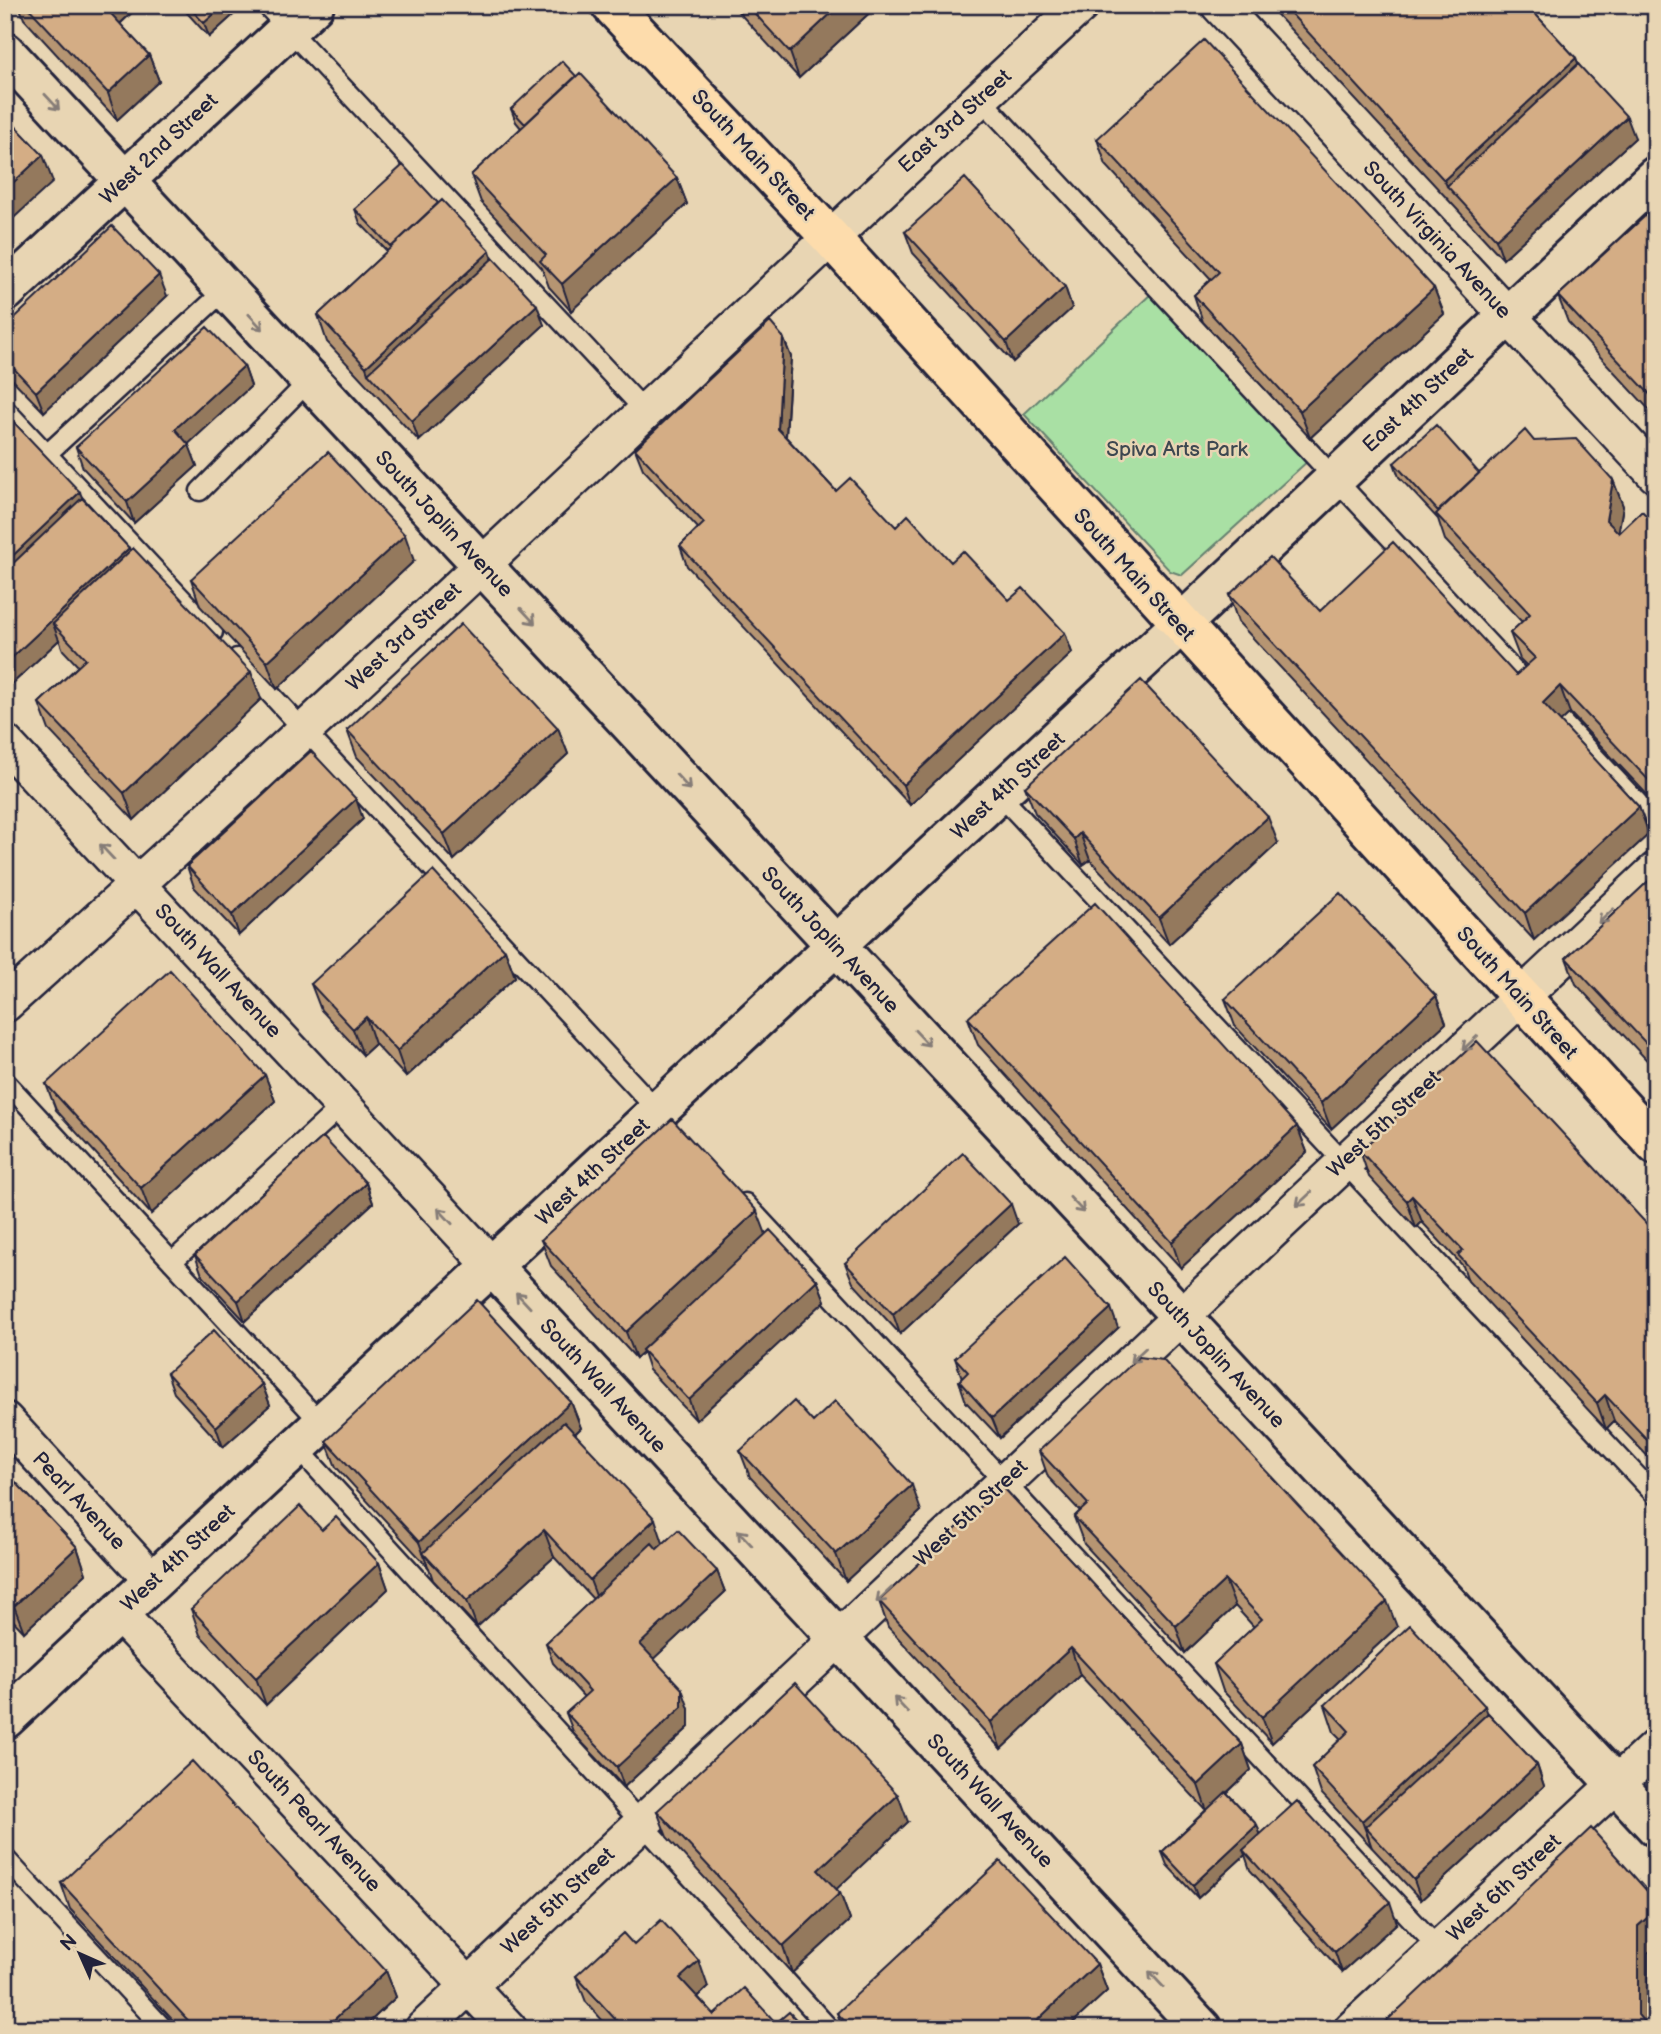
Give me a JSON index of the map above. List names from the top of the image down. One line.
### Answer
{"streets":{"main road":["South Main Street"],"street":["East 3rd Street","West 2nd Street","South Virginia Avenue","East 4th Street","South Joplin Avenue","West 3rd Street","West 4th Street","South Wall Avenue","West 5th Street","Pearl Avenue","South Pearl Avenue","West 6th Street"]},"crossings":[["East 3rd Street","South Main Street"],["East 3rd Street","West 3rd Street"],["West 2nd Street","South Joplin Avenue"],["South Main Street","East 4th Street"],["South Main Street","West 3rd Street"],["South Main Street","West 4th Street"],["South Main Street","West 5th Street"],["South Virginia Avenue","East 4th Street"],["East 4th Street","West 4th Street"],["South Joplin Avenue","West 3rd Street"],["South Joplin Avenue","West 4th Street"],["South Joplin Avenue","West 5th Street"],["South Joplin Avenue","West 6th Street"],["West 3rd Street","South Wall Avenue"],["West 4th Street","South Wall Avenue"],["West 4th Street","Pearl Avenue"],["West 4th Street","South Pearl Avenue"],["South Wall Avenue","West 5th Street"],["West 5th Street","South Pearl Avenue"]],"one_way":["South Joplin Avenue","South Wall Avenue","West 5th Street"],"parks":["Spiva Arts Park"],"north":"top left"}
